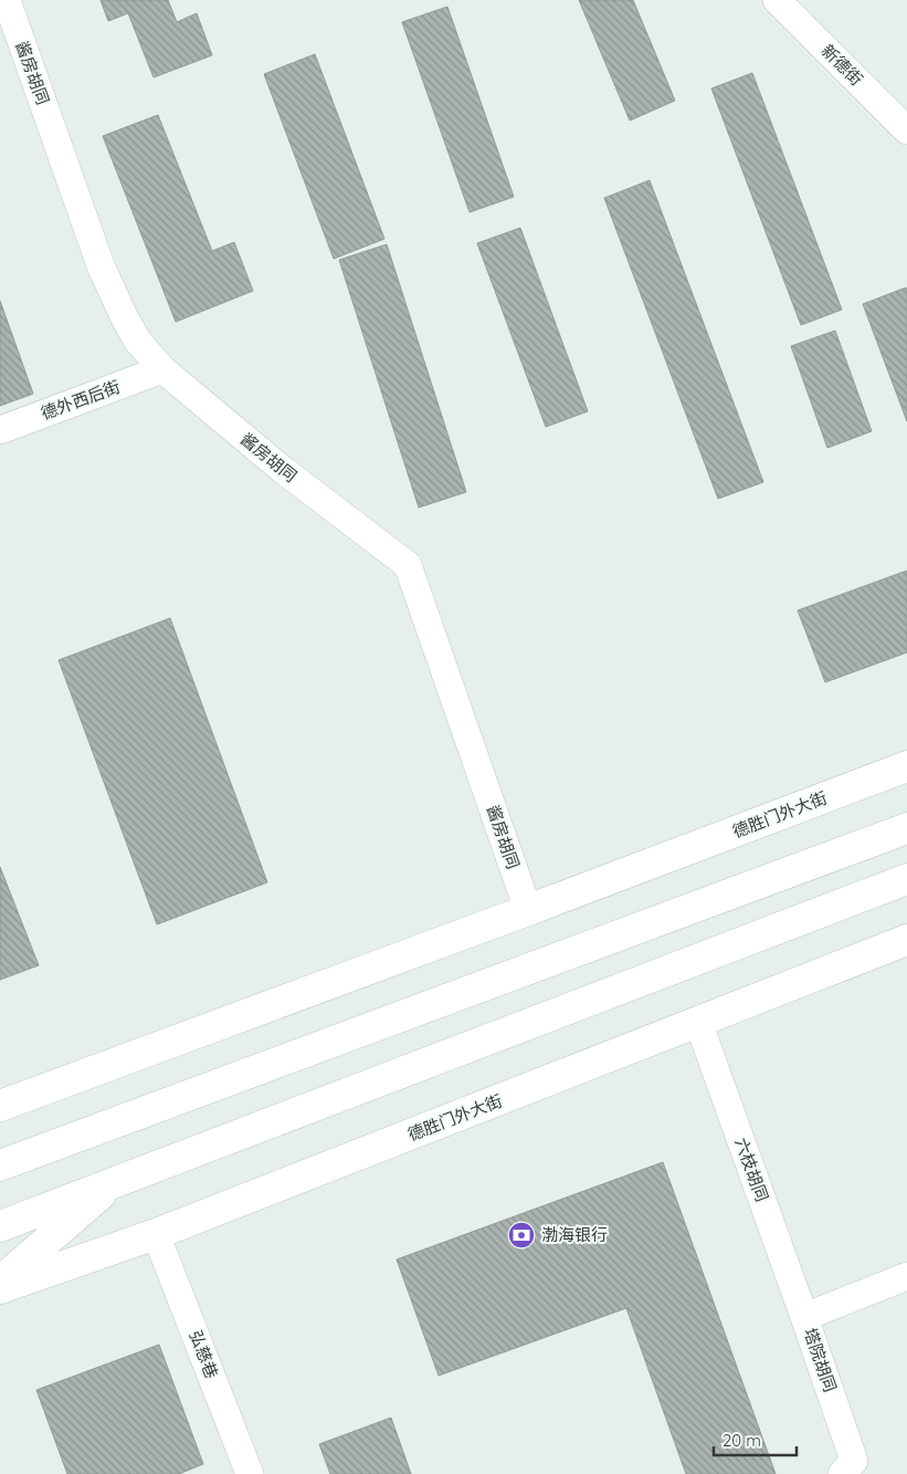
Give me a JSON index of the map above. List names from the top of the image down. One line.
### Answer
{"streets":{"main road":["德胜门外大街"],"street":["新德街","酱房胡同","德外西后街","六枝胡同","弘慈巷","塔院胡同"]},"crossings":[["酱房胡同","德外西后街"],["酱房胡同","德胜门外大街"],["德胜门外大街","六枝胡同"],["德胜门外大街","弘慈巷"],["六枝胡同","塔院胡同"]],"places":{"bank":["渤海银行"]},"scale_bar":"20 m"}
